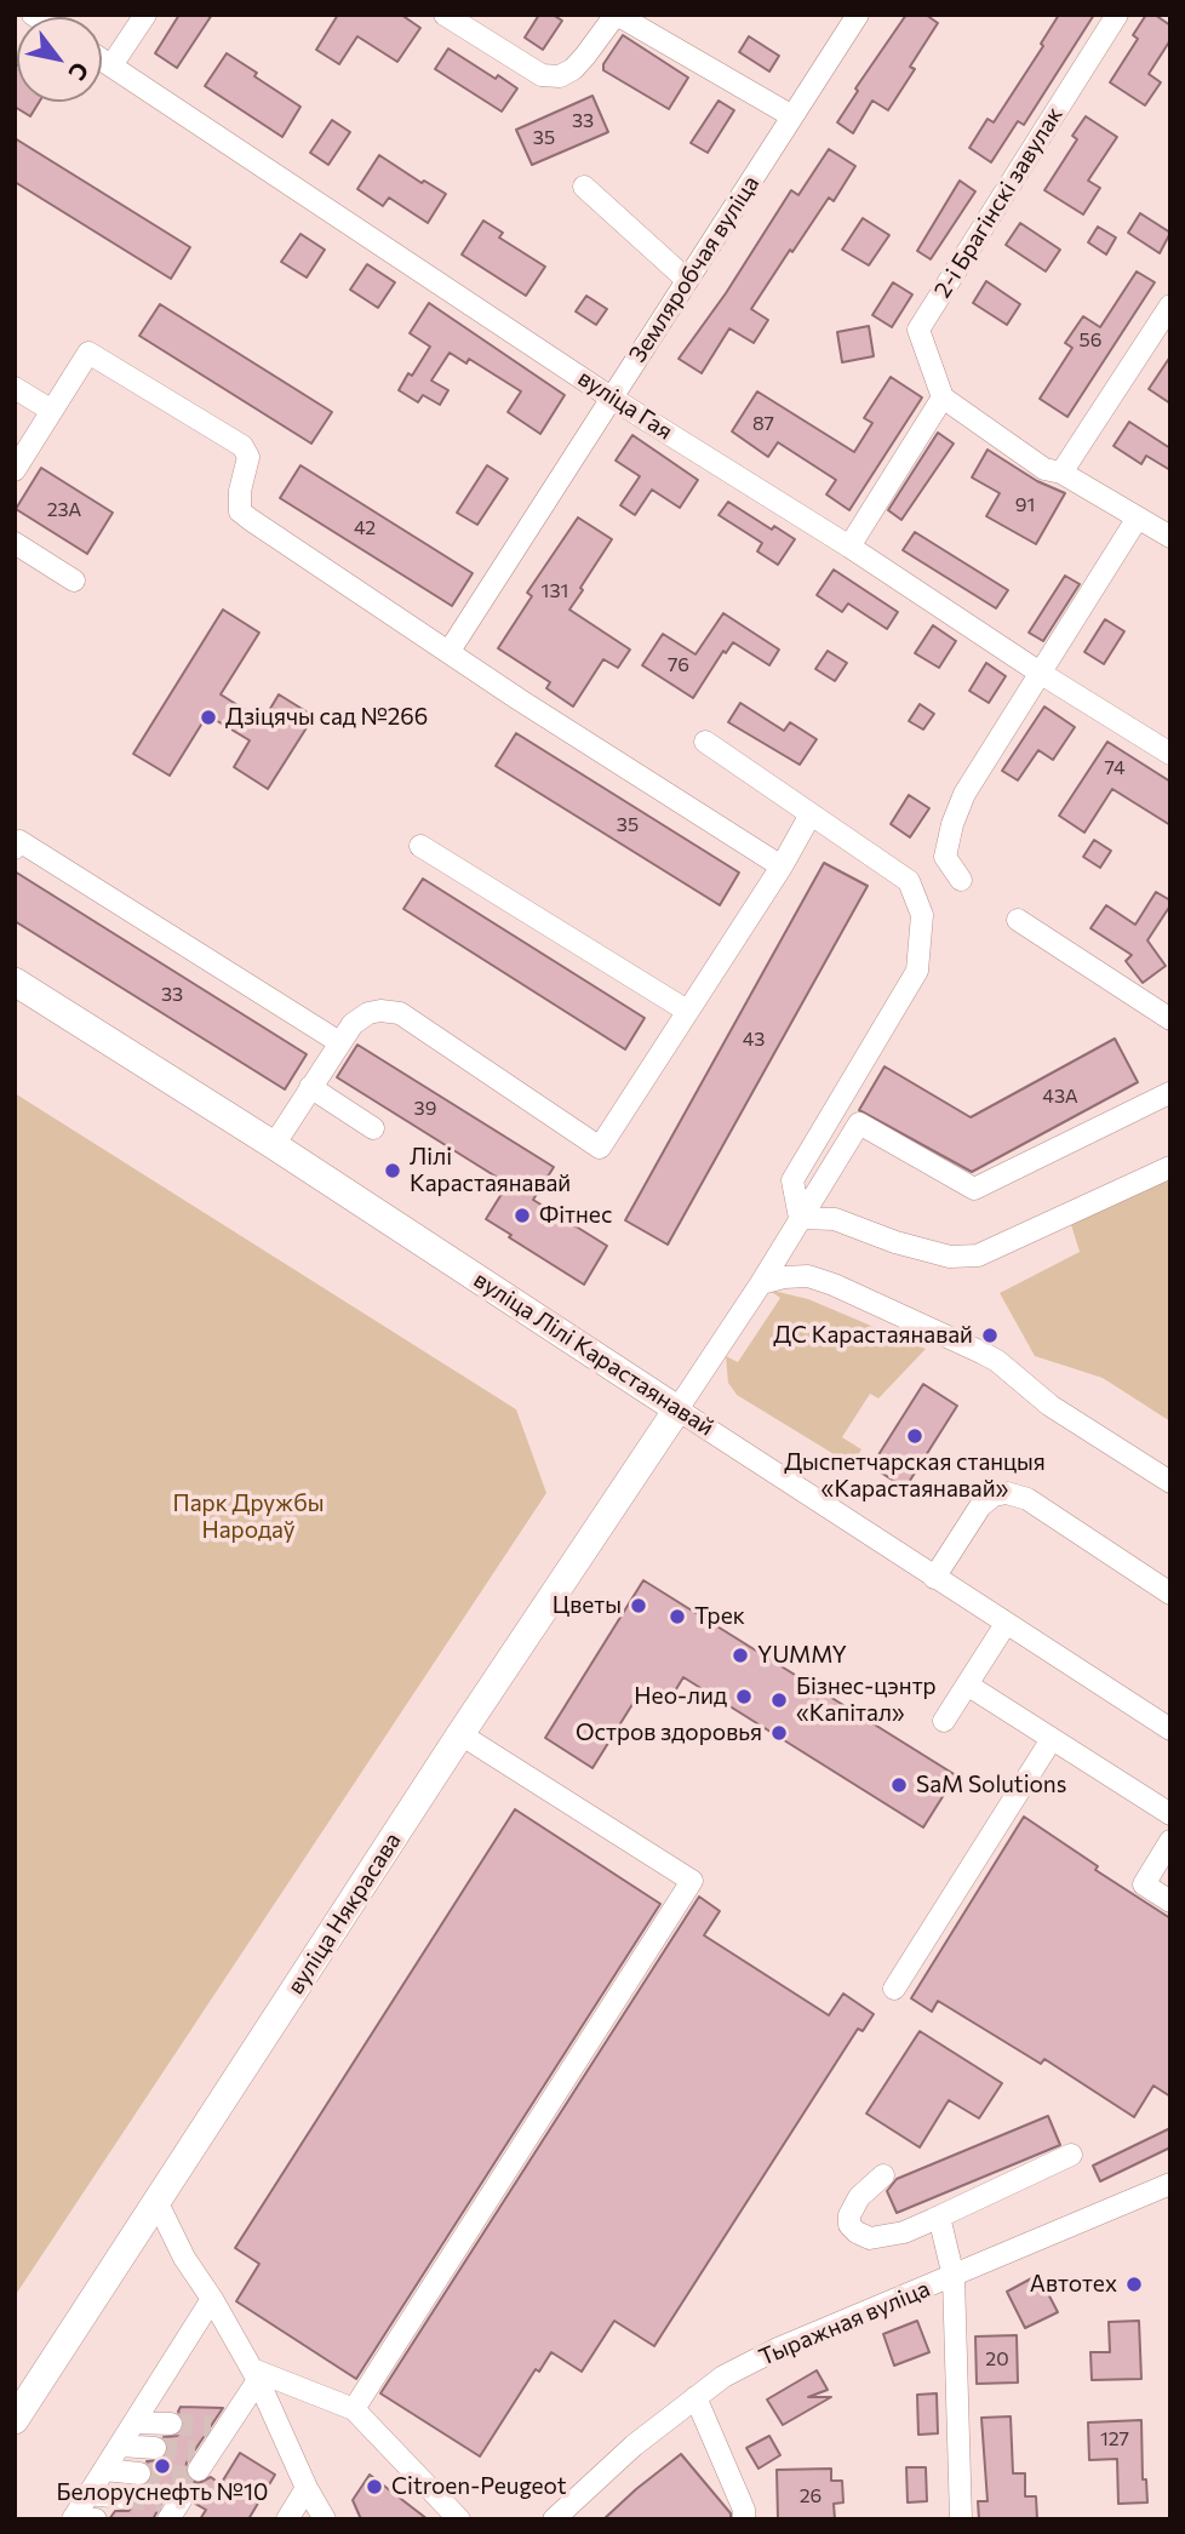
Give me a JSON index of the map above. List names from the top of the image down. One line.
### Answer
{"streets":{"main road":["вуліца Лілі Карастаянавай","вуліца Някрасава"],"street":["2-і Брагінскі завулак","Земляробчая вуліца","вуліца Гая","Тыражная вуліца"]},"crossings":[["Земляробчая вуліца","вуліца Гая"],["вуліца Лілі Карастаянавай","вуліца Някрасава"]],"parks":["Парк Дружбы Народаў"],"places":["Дзіцячы сад №266","Лілі Карастаянавай","Фітнес","ДС Карастаянавай","Дыспетчарская станцыя «Карастаянавай»","Цветы","Трек","YUMMY","Нео-лид","Бізнес-цэнтр «Капітал»","Остров здоровья","SaM Solutions","Автотех","Белоруснефть №10","Citroen-Peugeot"],"house_numbers":["33","35","56","87","91","23А","42","131","76","74","35","33","43","43А","39","20","127","26"],"north":"bottom right"}
